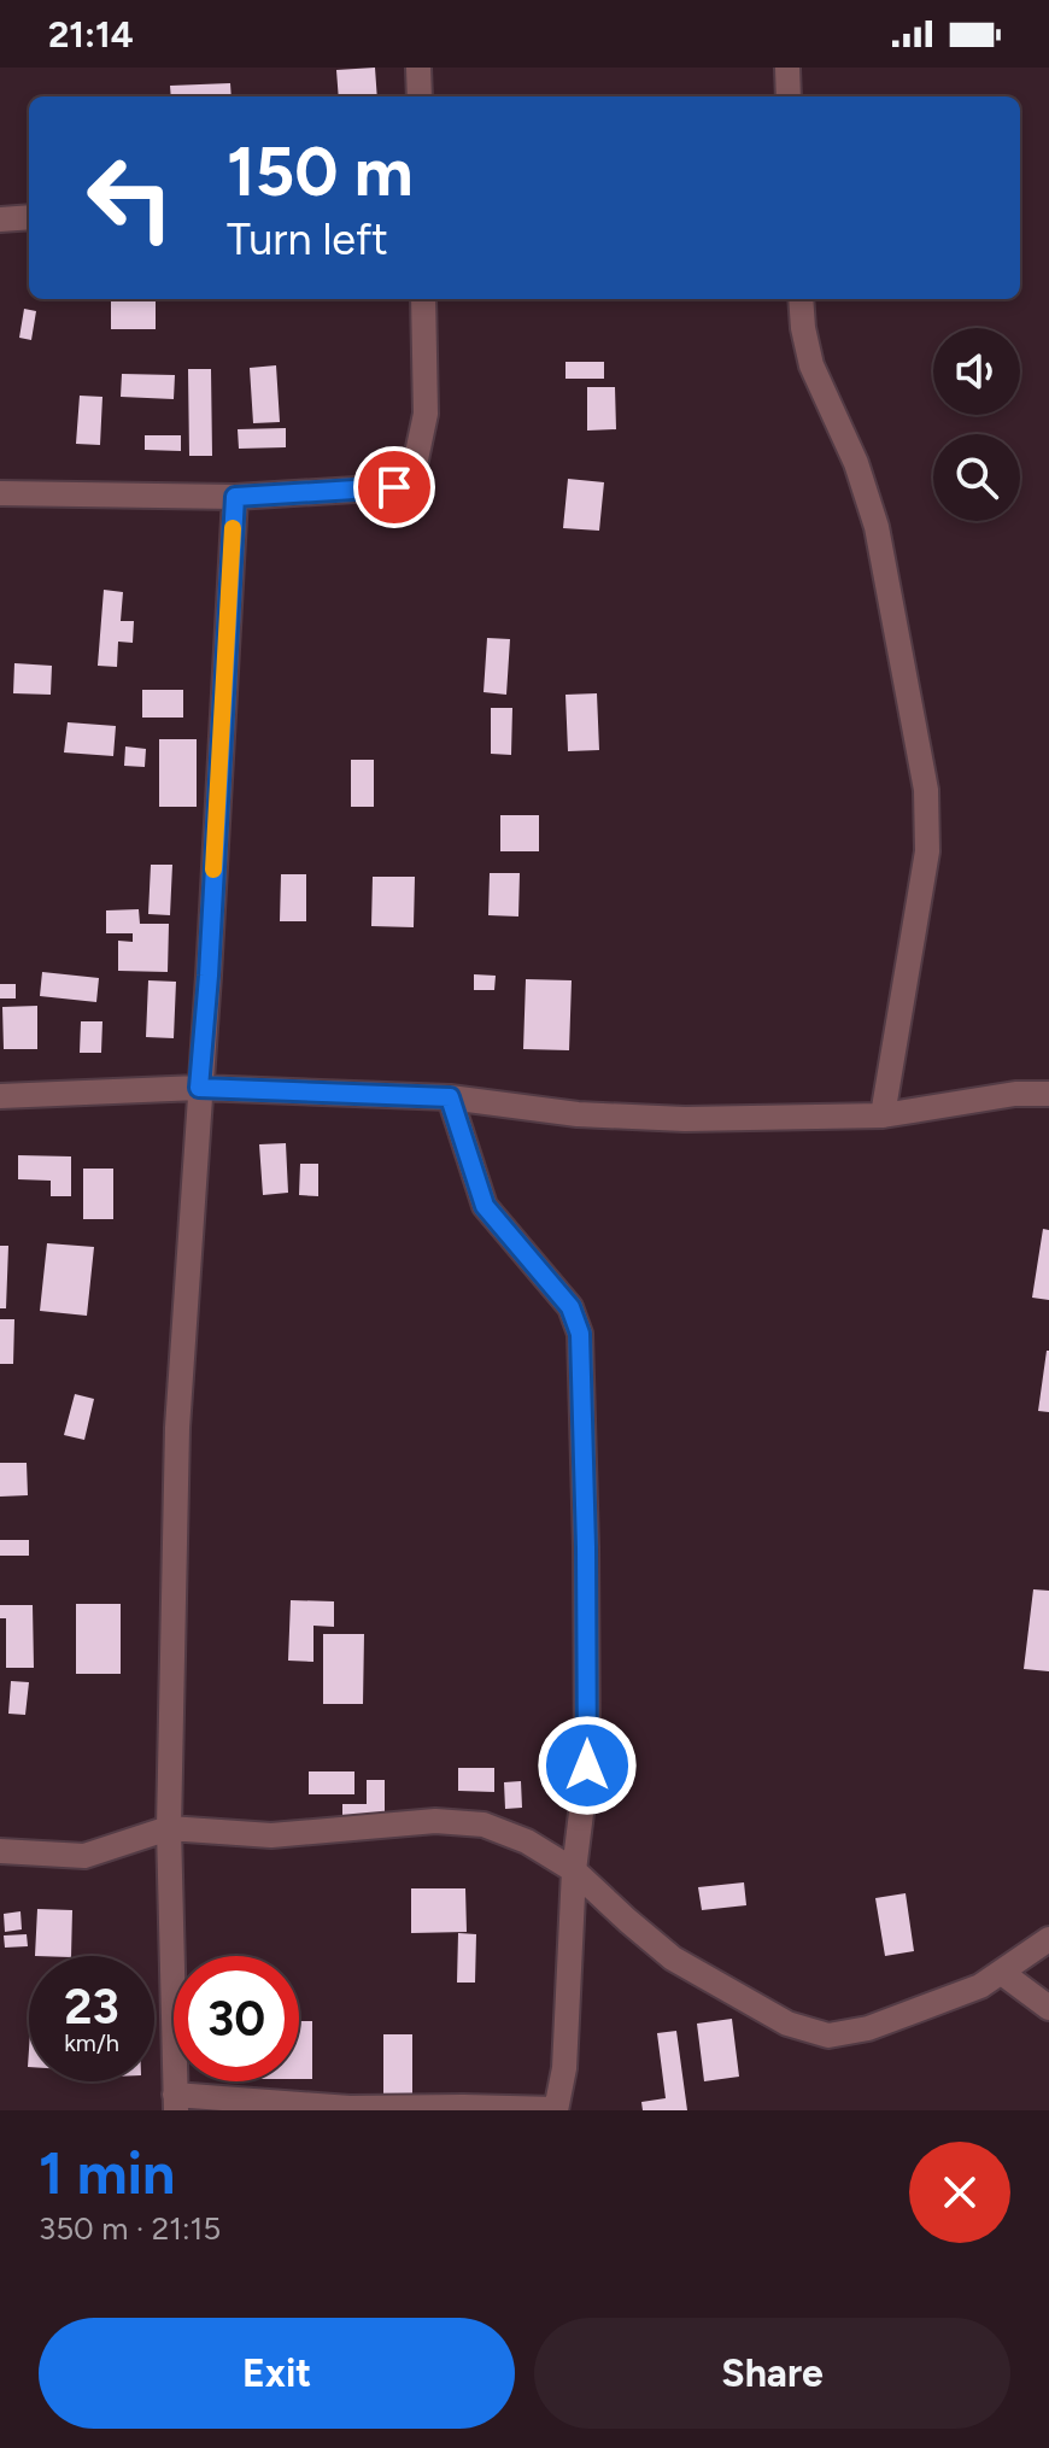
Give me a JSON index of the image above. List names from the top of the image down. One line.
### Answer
{"page":{"status":"21:14","turn":["150 m","Turn left"],"speed":"23 km/h","limit":"30","heading":["1 min","350 m · 21:15"],"buttons":["Exit","Share"]}}
